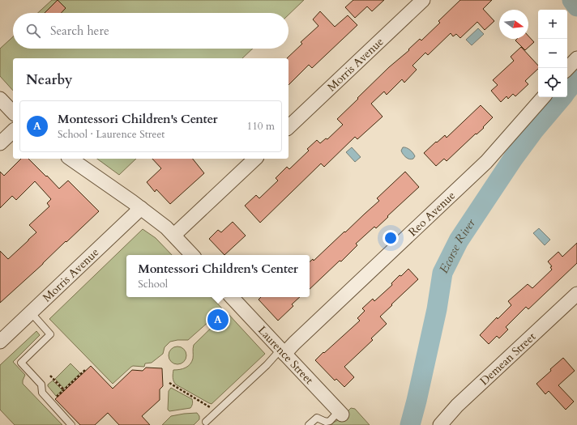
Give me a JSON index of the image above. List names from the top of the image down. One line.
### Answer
{"streets":{"street":["Morris Avenue","Reo Avenue","Laurence Street","Demean Street"]},"crossings":[["Reo Avenue","Laurence Street"]],"water":["Ecorse River"],"north":"right","page":{"map_buttons":["+","−"],"search":"Search here","heading":"Nearby","list":[{"mark":"A","name":"Montessori Children's Center","note":"School · Laurence Street","value":"110 m"}],"popup":["Montessori Children's Center","School"],"pins":"A"}}
